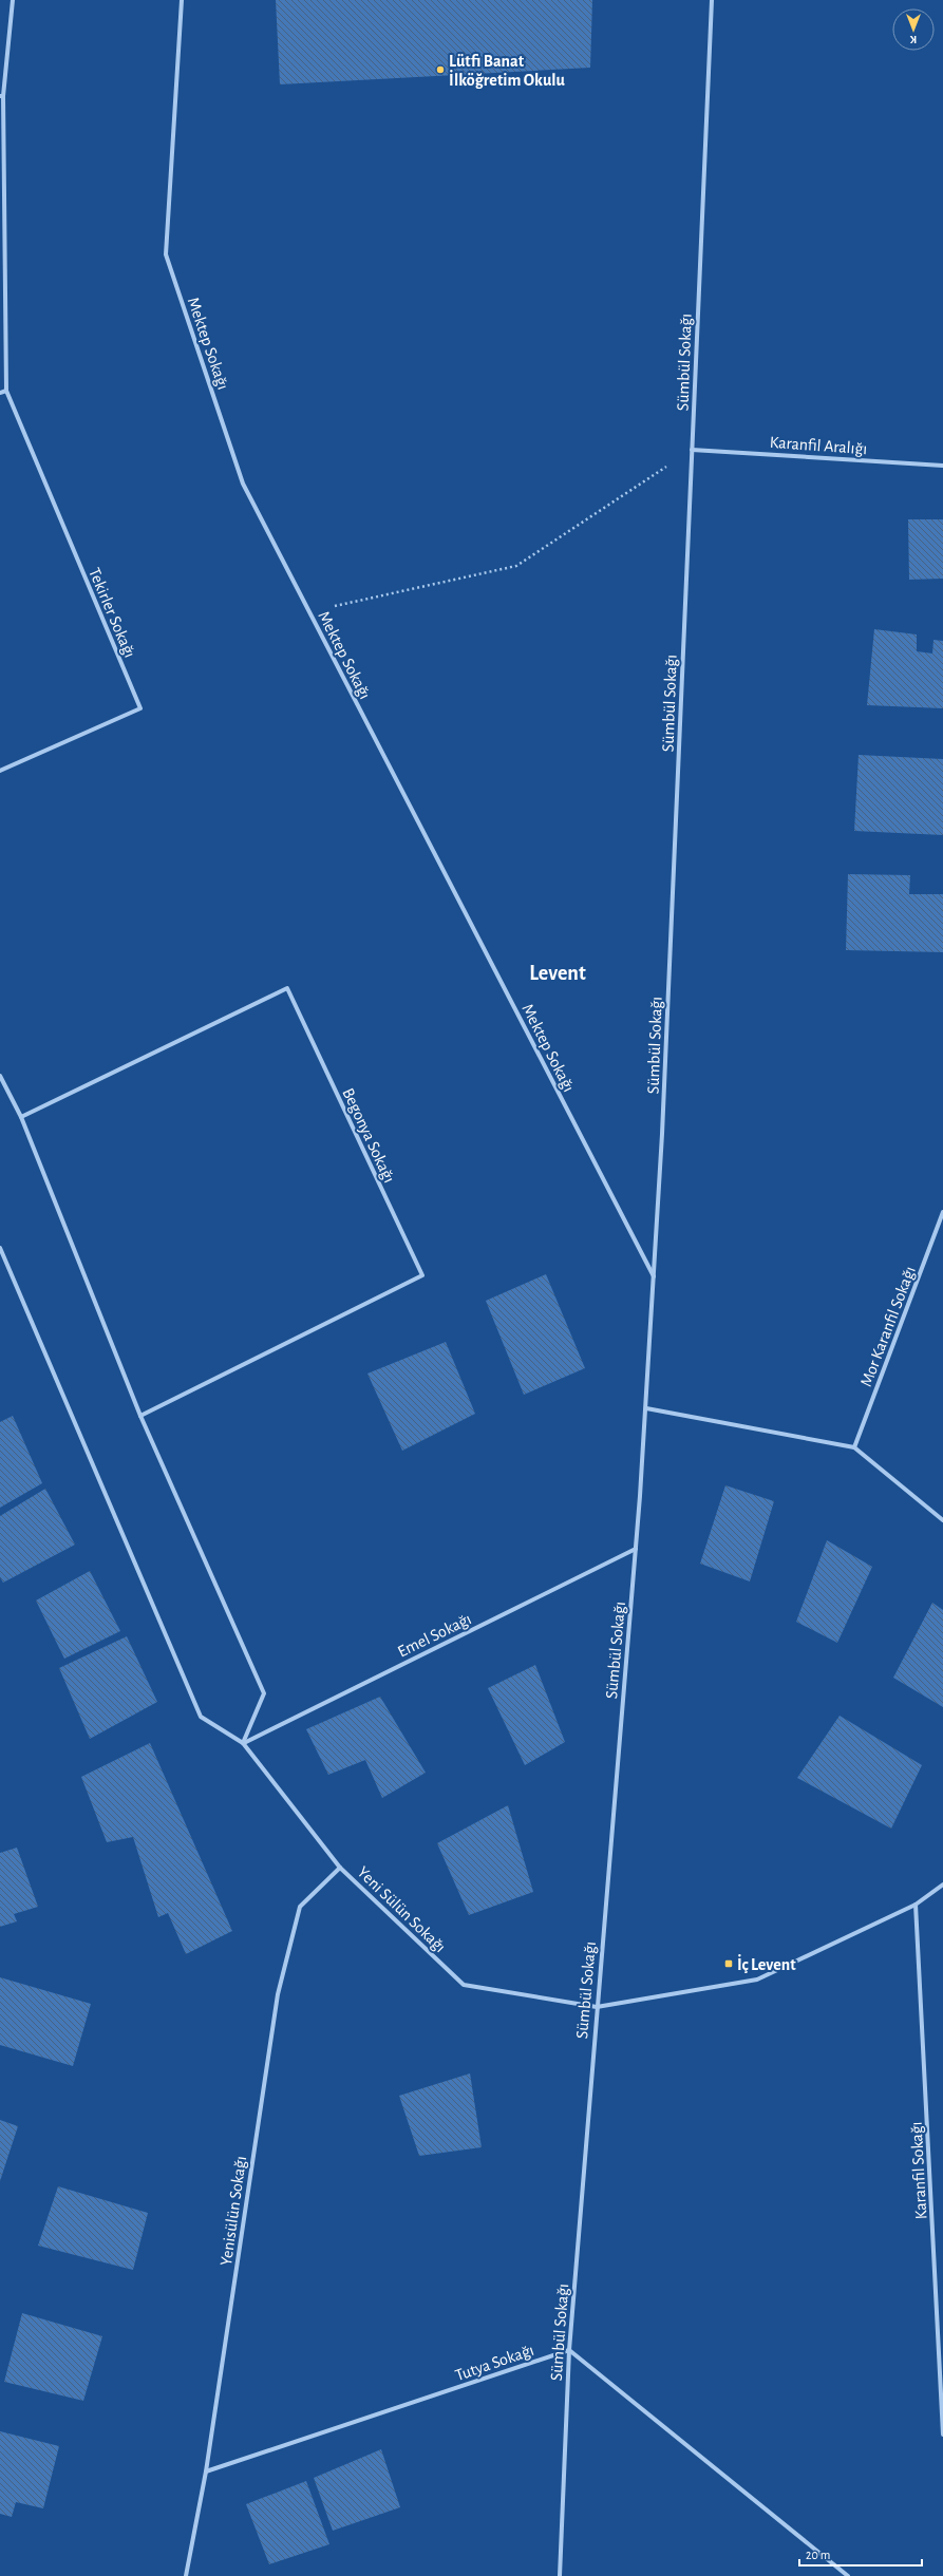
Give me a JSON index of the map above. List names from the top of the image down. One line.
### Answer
{"streets":{"street":["Mektep Sokağı","Sümbül Sokağı","Karanfil Aralığı","Tekirler Sokağı","Begonya Sokağı","Mor Karanfil Sokağı","Emel Sokağı","Yeni Sülün Sokağı","Karanfil Sokağı","Yenisülün Sokağı","Tutya Sokağı"]},"crossings":[["Mektep Sokağı","Sümbül Sokağı"],["Sümbül Sokağı","Karanfil Aralığı"],["Sümbül Sokağı","Emel Sokağı"],["Sümbül Sokağı","Yeni Sülün Sokağı"],["Sümbül Sokağı","Tutya Sokağı"],["Emel Sokağı","Yeni Sülün Sokağı"],["Yeni Sülün Sokağı","Yenisülün Sokağı"],["Yenisülün Sokağı","Tutya Sokağı"]],"districts":["Levent"],"places":{"other":["Lütfi Banat İlköğretim Okulu"],"transit":["İç Levent"]},"scale_bar":"20 m","north":"bottom"}
